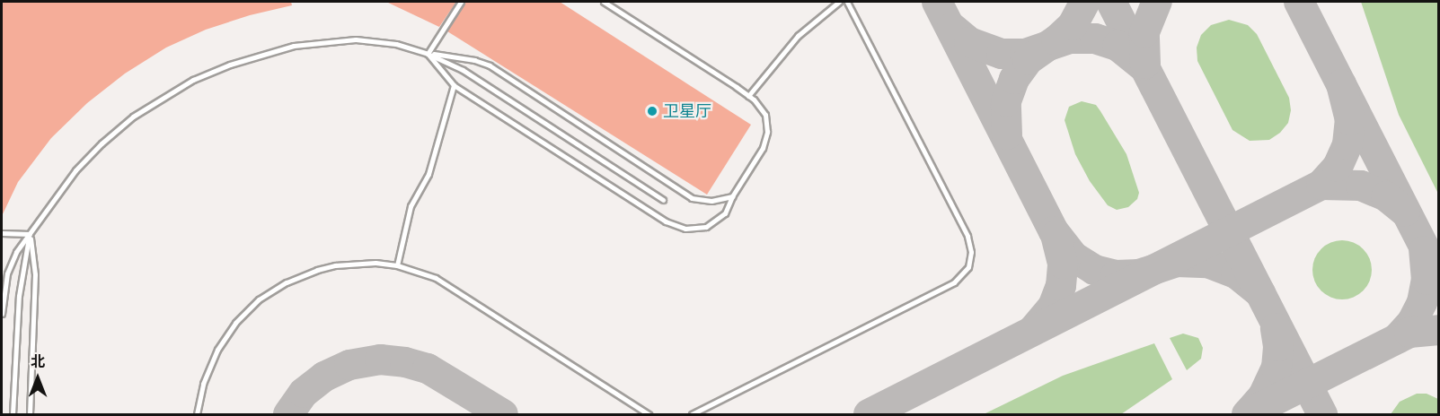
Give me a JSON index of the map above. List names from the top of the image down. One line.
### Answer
{"places":["卫星厅"],"north":"top"}
